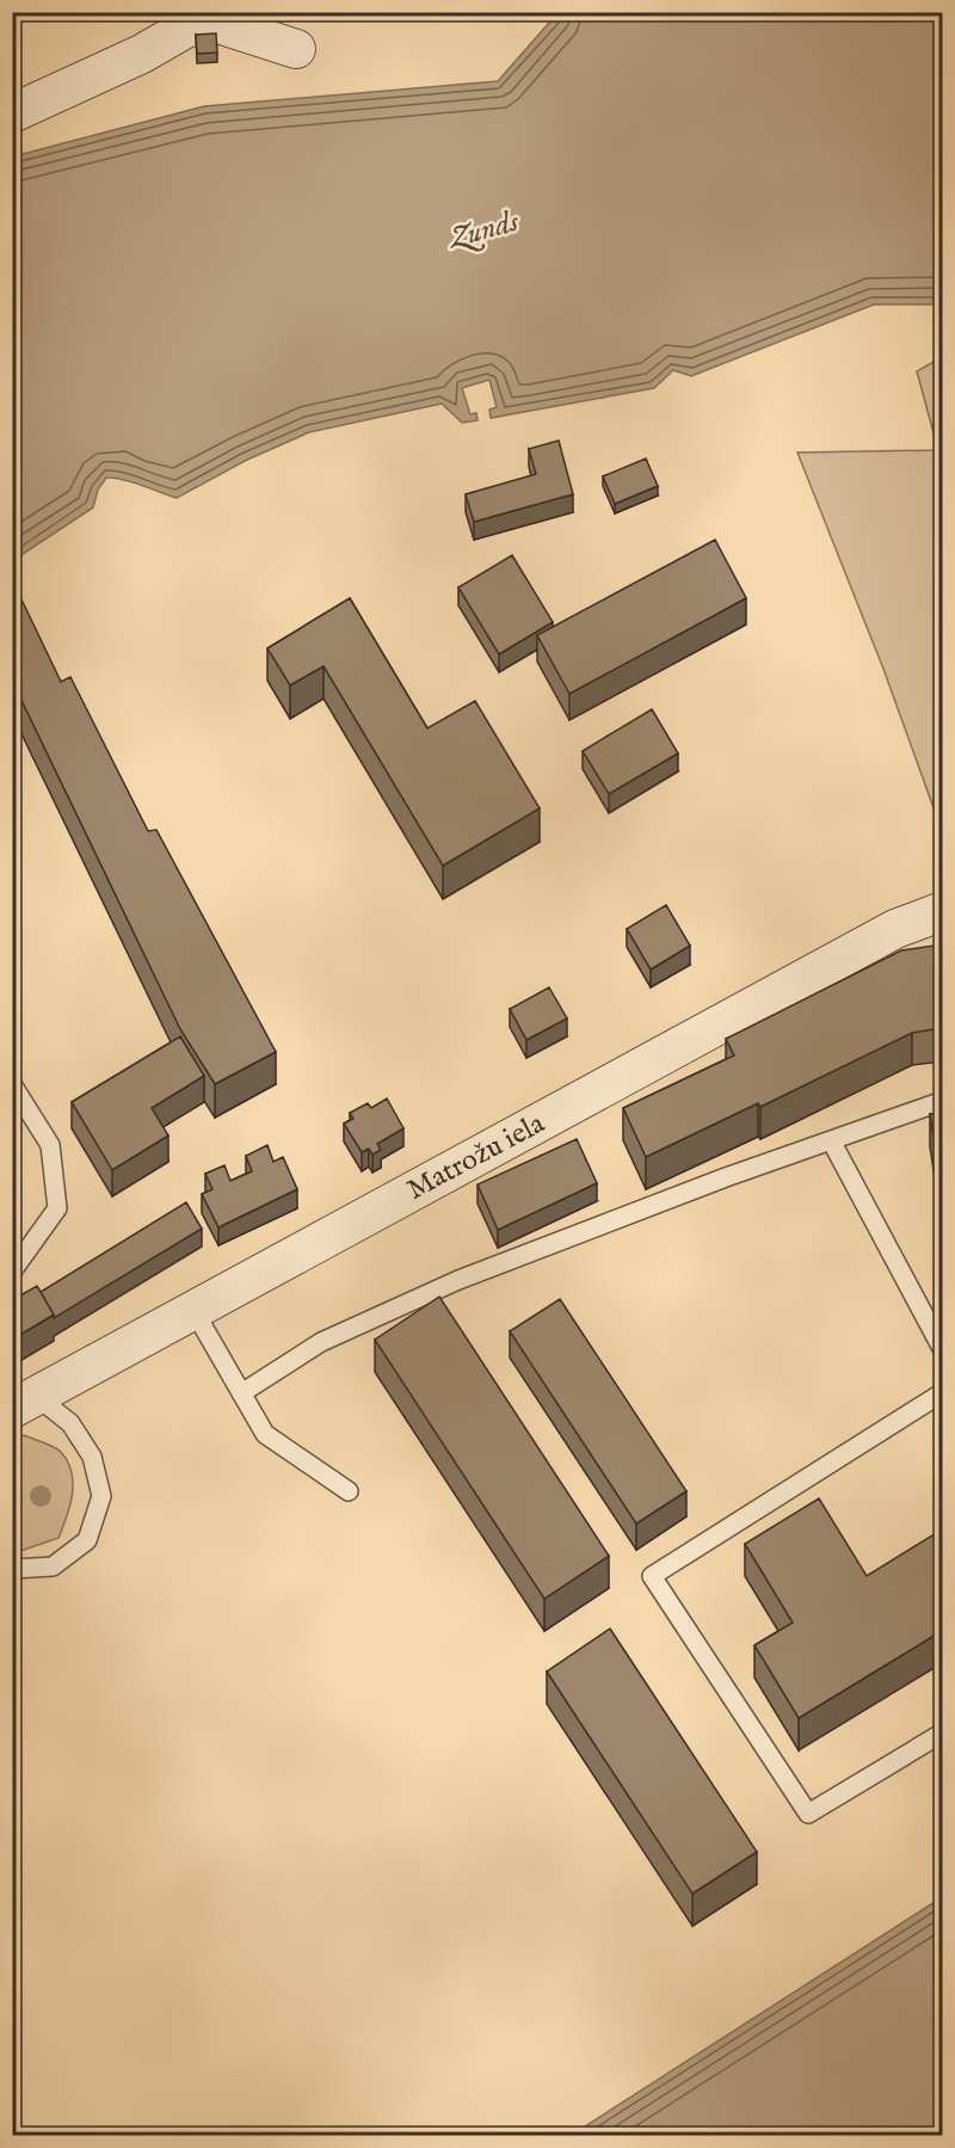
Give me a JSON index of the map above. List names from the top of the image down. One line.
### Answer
{"streets":{"street":["Matrožu iela"]},"water":["Zunds"]}
